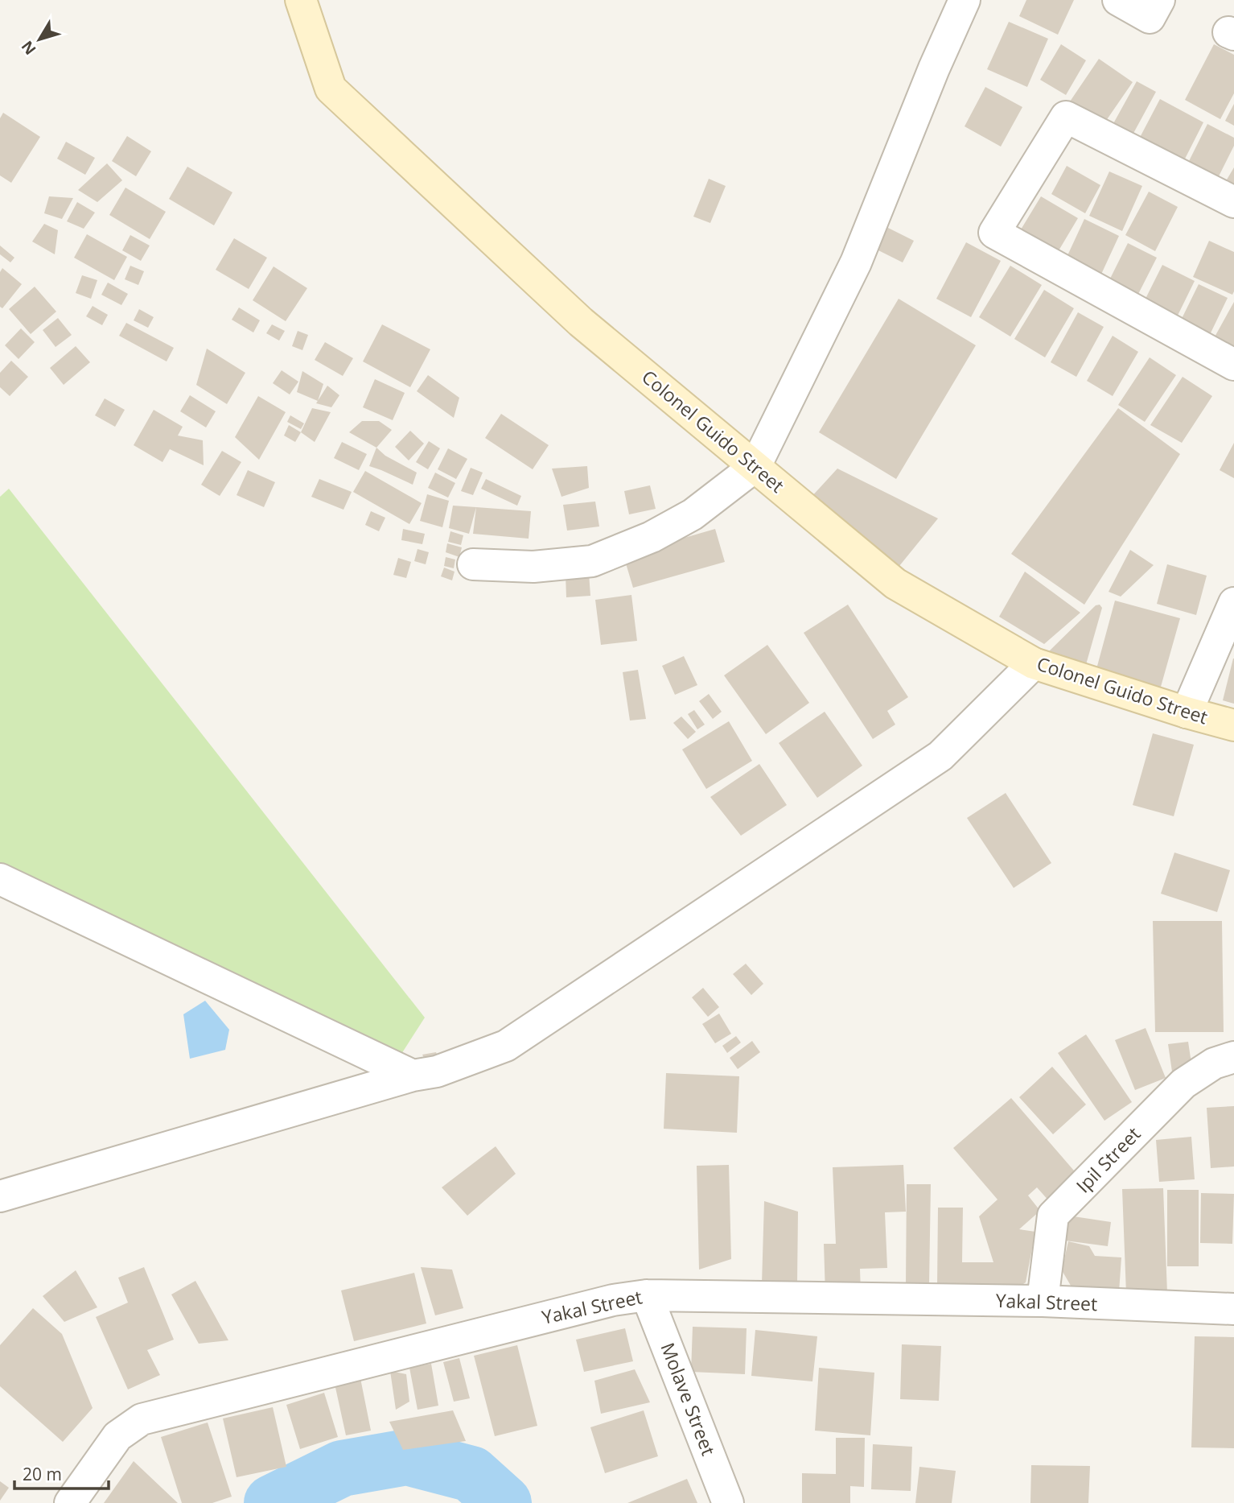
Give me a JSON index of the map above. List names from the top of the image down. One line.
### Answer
{"streets":{"street":["Colonel Guido Street","Ipil Street","Yakal Street","Molave Street"]},"crossings":[["Ipil Street","Yakal Street"],["Yakal Street","Molave Street"]],"scale_bar":"20 m","north":"bottom left"}
